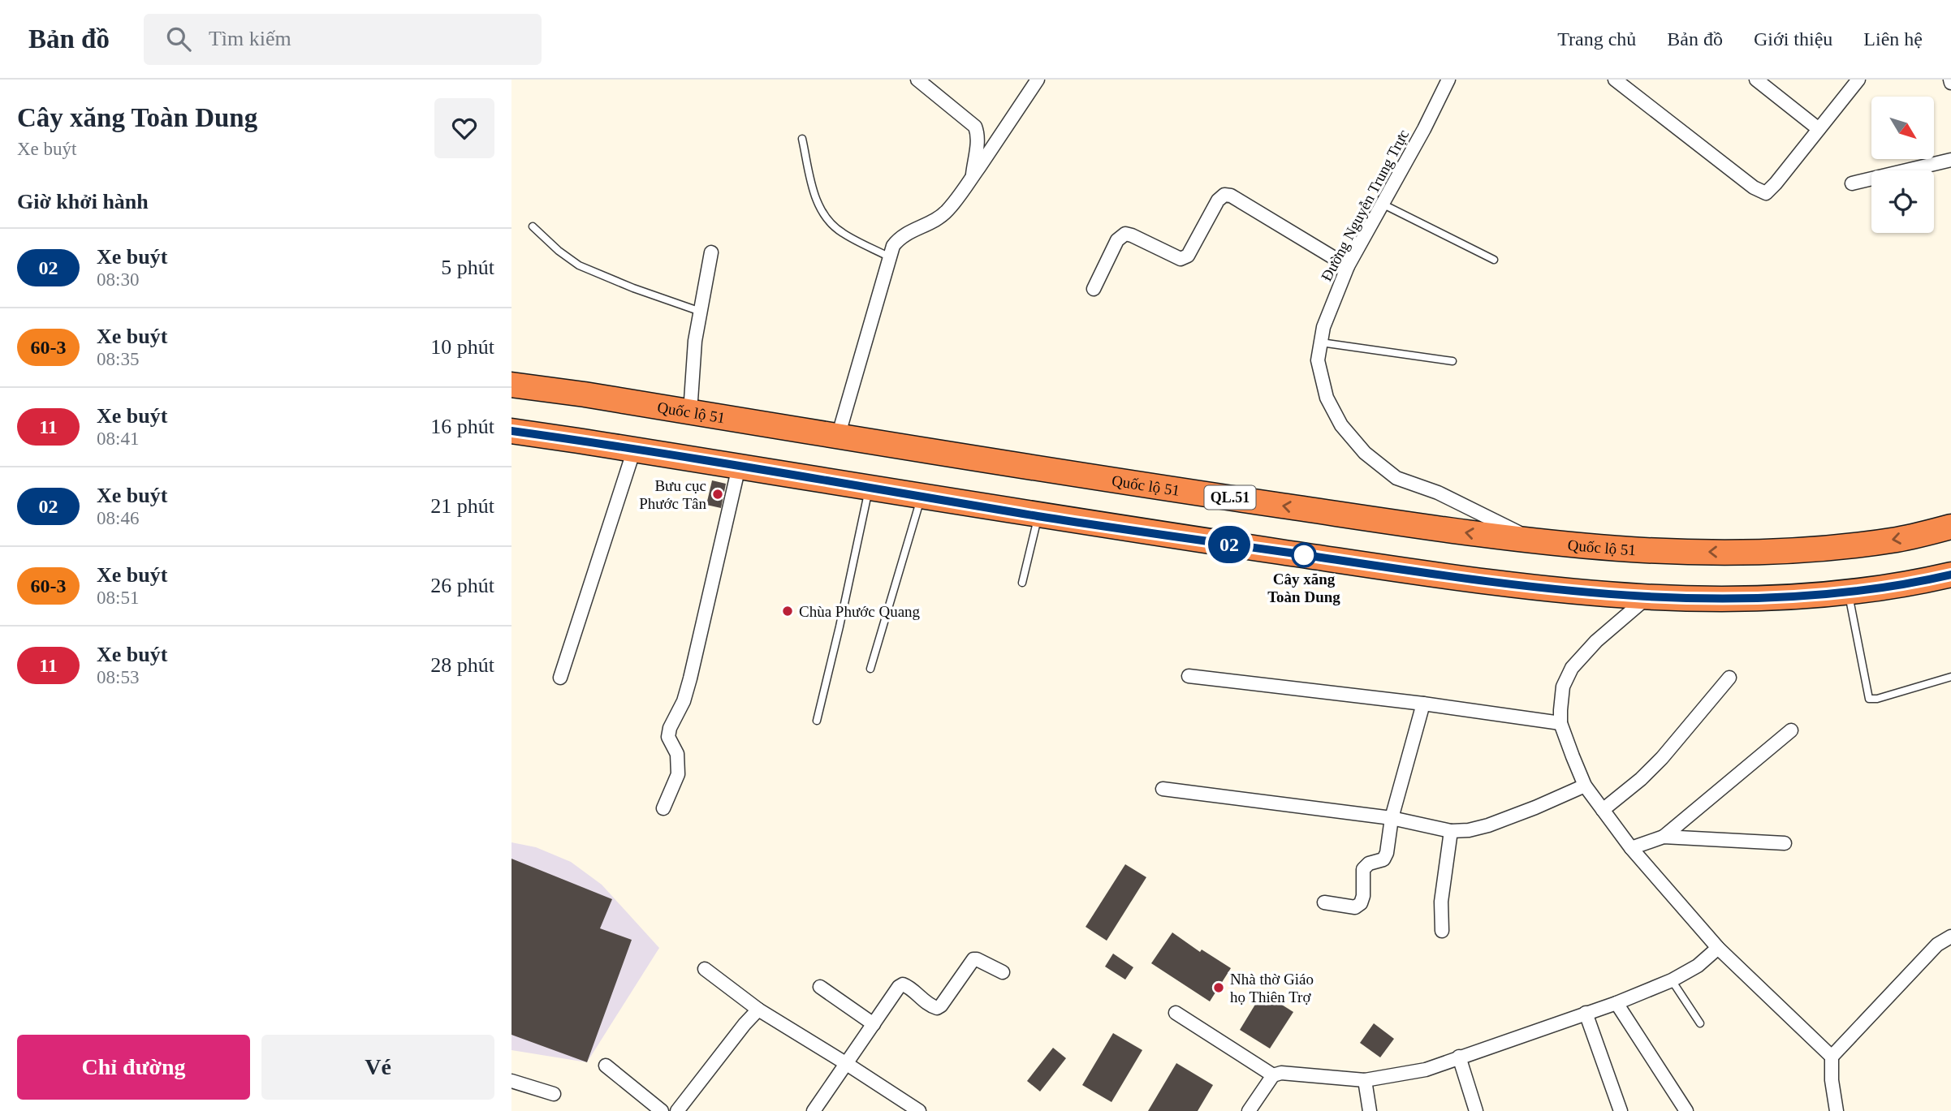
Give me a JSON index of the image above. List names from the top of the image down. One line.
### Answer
{"streets":{"highway":["Quốc lộ 51","QL.51"],"street":["Đường Nguyễn Trung Trực"]},"crossings":[["Đường Nguyễn Trung Trực","Quốc lộ 51"]],"places":["Bưu cục Phước Tân","Cây xăng Toàn Dung","Chùa Phước Quang","Nhà thờ Giáo họ Thiên Trợ"],"lines":["bus line 02"],"north":"bottom right","page":{"header":"Bản đồ","search":"Tìm kiếm","nav":["Trang chủ","Bản đồ","Giới thiệu","Liên hệ"],"heading":[["Cây xăng Toàn Dung","Xe buýt"],"Giờ khởi hành"],"on_map":"02","list":[{"mark":"02","name":"Xe buýt","note":"08:30","value":"5 phút"},{"mark":"60-3","name":"Xe buýt","note":"08:35","value":"10 phút"},{"mark":"11","name":"Xe buýt","note":"08:41","value":"16 phút"},{"mark":"02","name":"Xe buýt","note":"08:46","value":"21 phút"},{"mark":"60-3","name":"Xe buýt","note":"08:51","value":"26 phút"},{"mark":"11","name":"Xe buýt","note":"08:53","value":"28 phút"}],"buttons":["Chỉ đường","Vé"]}}
